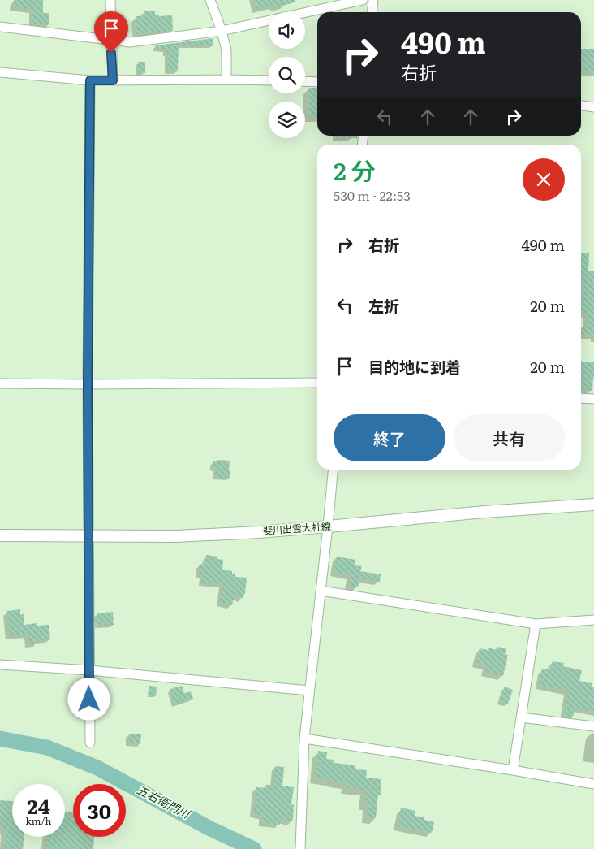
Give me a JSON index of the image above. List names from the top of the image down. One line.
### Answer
{"streets":{"main road":["斐川出雲大社線"]},"water":["五右衛門川"],"page":{"turn":["490 m","右折"],"heading":["2 分","530 m · 22:53"],"list":[{"name":"右折","value":"490 m"},{"name":"左折","value":"20 m"},{"name":"目的地に到着","value":"20 m"}],"buttons":["終了","共有"],"speed":"24 km/h","limit":"30"}}
